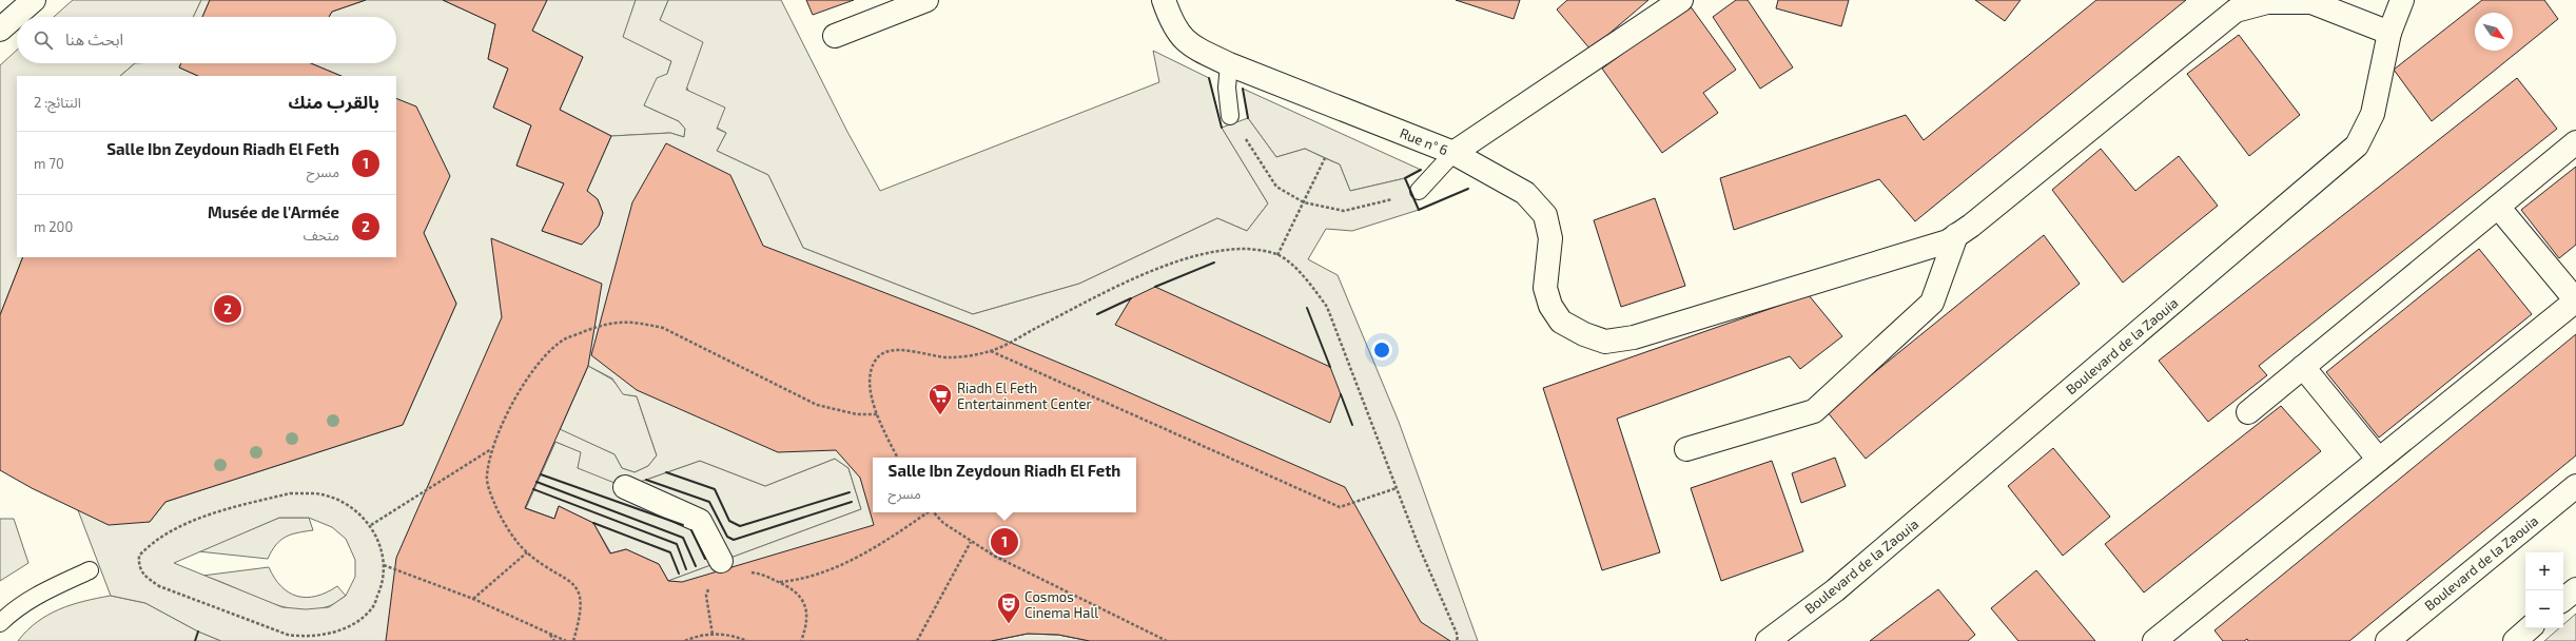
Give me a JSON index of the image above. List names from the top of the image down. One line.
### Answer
{"streets":{"street":["Rue n° 6","Boulevard de la Zaouia"]},"places":{"supermarket":["Riadh El Feth Entertainment Center"],"theatre":["Cosmos Cinema Hall"]},"north":"bottom right","page":{"search":"ابحث هنا","heading":["بالقرب منك","النتائج: 2"],"list":[{"mark":"1","name":"Salle Ibn Zeydoun Riadh El Feth","note":"مسرح","value":"70 m"},{"mark":"2","name":"Musée de l'Armée","note":"متحف","value":"200 m"}],"pins":["2","1"],"popup":["Salle Ibn Zeydoun Riadh El Feth","مسرح"],"map_buttons":["+","−"]}}
